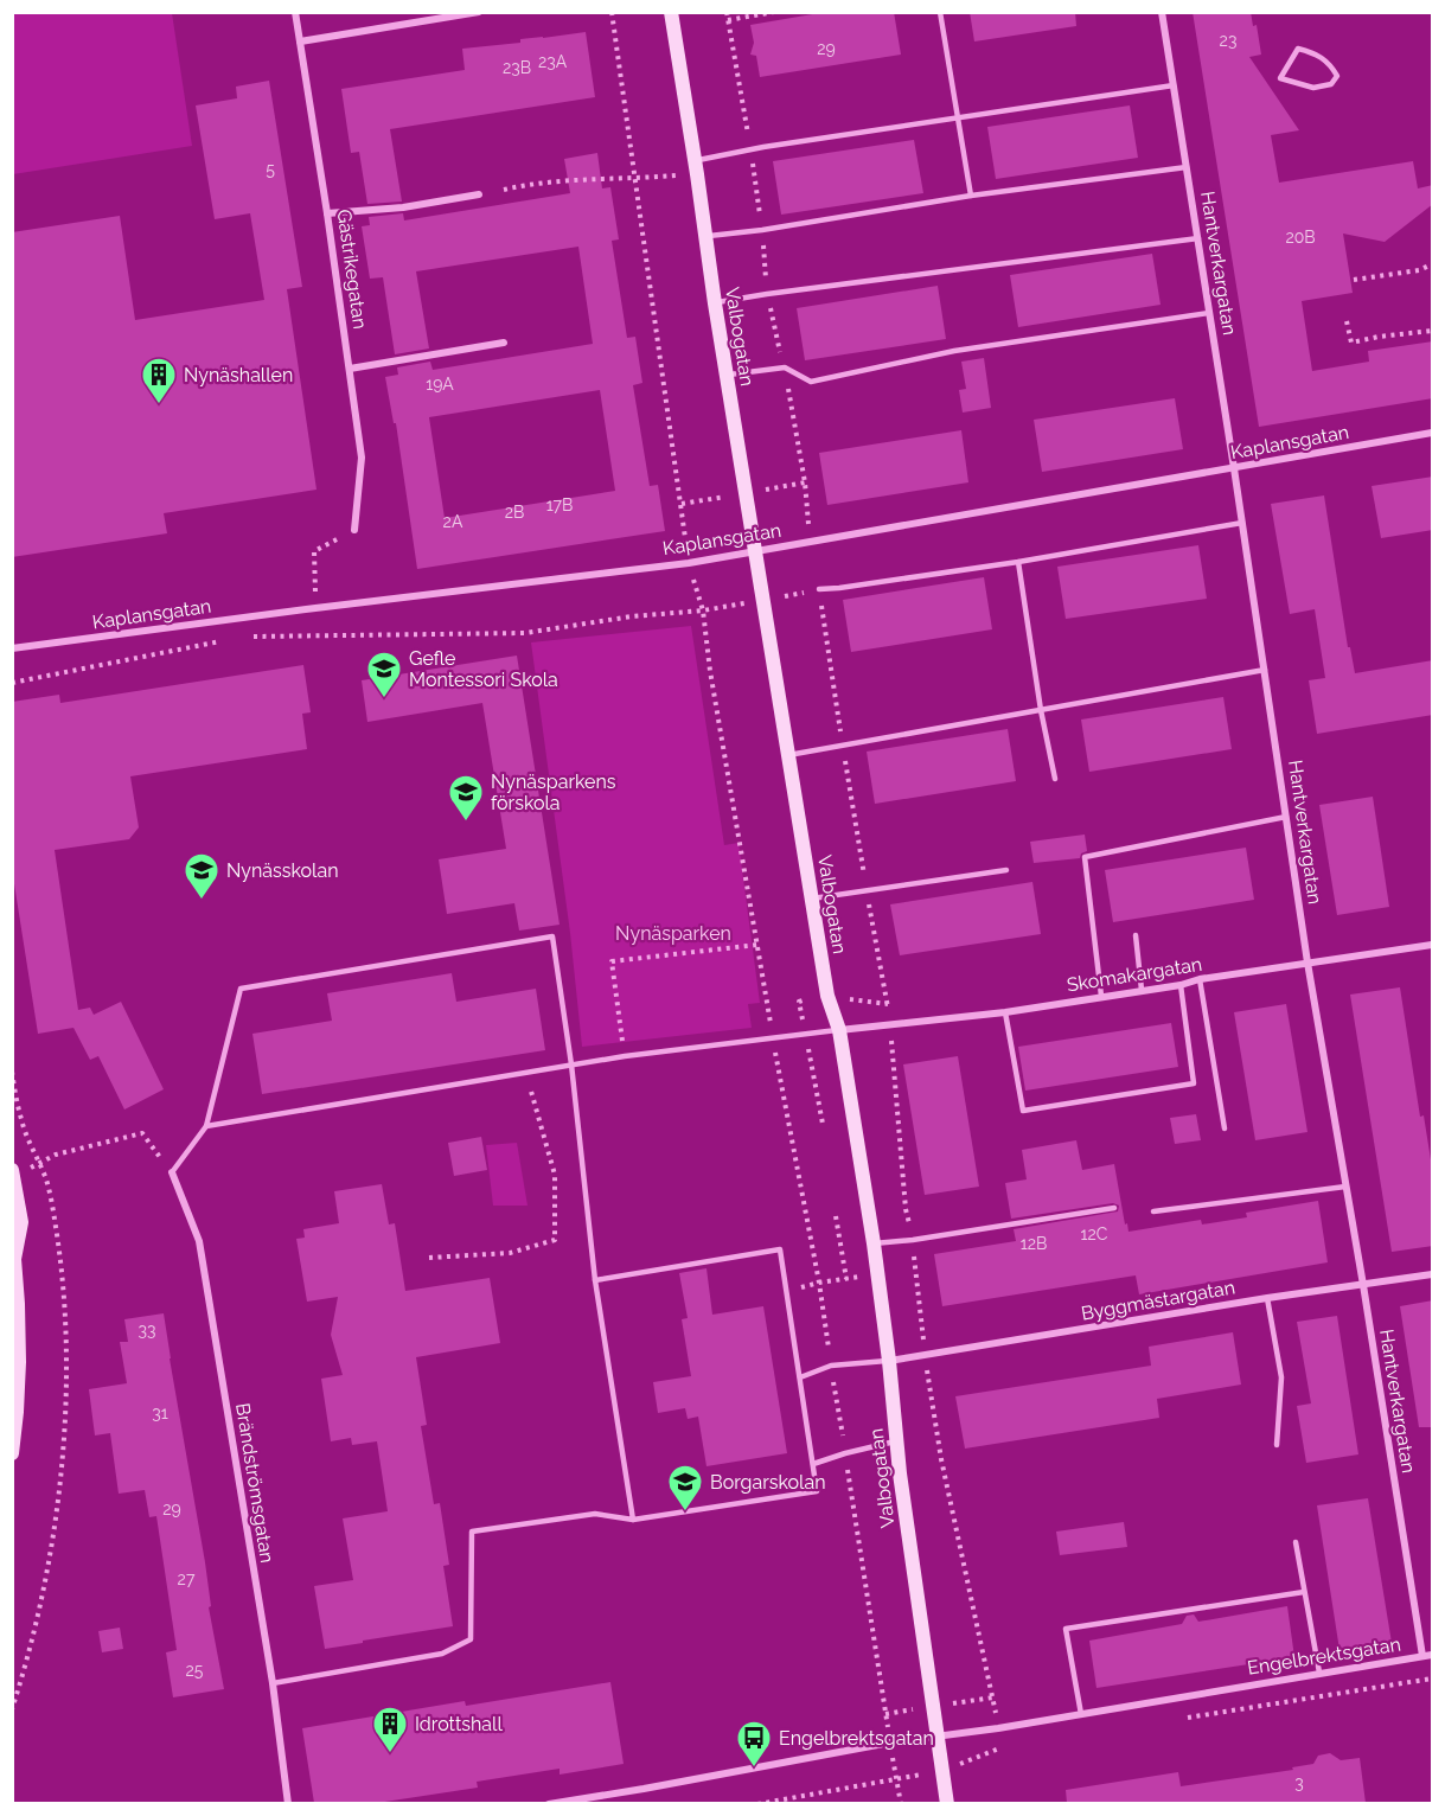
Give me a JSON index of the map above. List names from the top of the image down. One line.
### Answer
{"streets":{"street":["Hantverkargatan","Gästrikegatan","Valbogatan","Kaplansgatan","Skomakargatan","Byggmästargatan","Brändströmsgatan","Engelbrektsgatan"]},"crossings":[["Hantverkargatan","Kaplansgatan"],["Hantverkargatan","Skomakargatan"],["Hantverkargatan","Byggmästargatan"],["Hantverkargatan","Engelbrektsgatan"],["Valbogatan","Kaplansgatan"],["Valbogatan","Skomakargatan"],["Valbogatan","Byggmästargatan"],["Valbogatan","Engelbrektsgatan"]],"parks":["Nynäsparken"],"places":{"building":["Nynäshallen","Idrottshall"],"school or university":["Gefle Montessori Skola","Nynäsparkens förskola","Nynässkolan","Borgarskolan"],"bus stop":["Engelbrektsgatan"]},"house_numbers":["23","29","23A","23B","5","20B","19A","17B","2B","2A","12C","12B","33","31","29","27","25","3"]}
